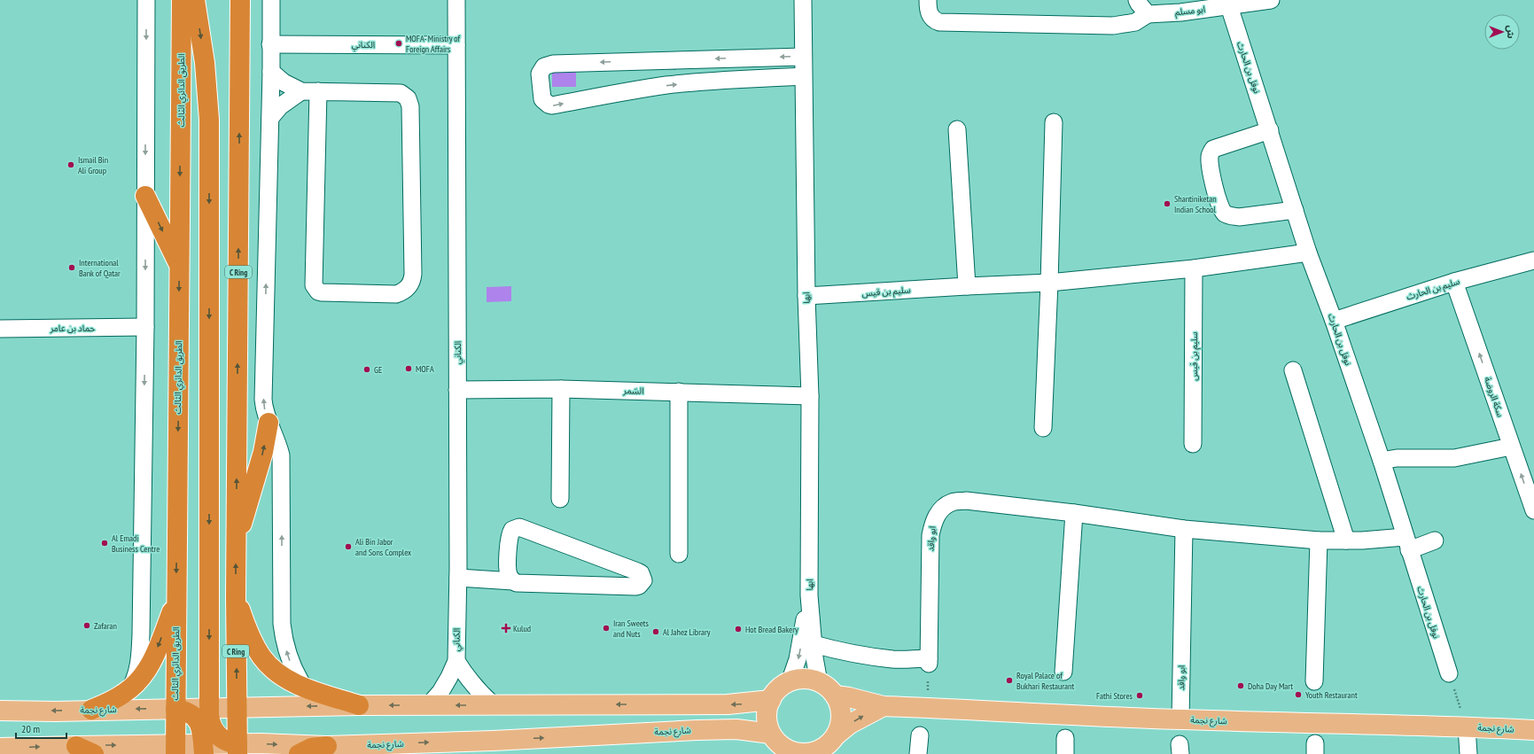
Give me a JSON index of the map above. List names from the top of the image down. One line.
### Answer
{"streets":{"highway":["الطريق الدائري الثالث","C Ring"],"main road":["شارع نجمة"],"street":["ابو مسلم","الكناني","نوفل بن الحارث","سليم بن الحارث","سليم بن قيس","ابها","حماد بن عامر","السَمر","سكة الروضة","ابو واقد"]},"crossings":[["ابو مسلم","نوفل بن الحارث"],["الكناني","السَمر"],["الكناني","شارع نجمة"],["نوفل بن الحارث","سليم بن الحارث"],["نوفل بن الحارث","سليم بن قيس"],["نوفل بن الحارث","ابو واقد"],["الطريق الدائري الثالث","شارع نجمة"],["C Ring","شارع نجمة"],["سليم بن الحارث","سكة الروضة"],["سليم بن قيس","ابها"],["ابها","السَمر"],["ابها","شارع نجمة"],["ابو واقد","شارع نجمة"]],"one_way":["سكة الروضة"],"places":{"other":["MOFA- Ministry of Foreign Affairs","Ismail Bin Ali Group","Shantiniketan Indian School","International Bank of Qatar","MOFA","GE","Al Emadi Business Centre","Ali Bin Jabor and Sons Complex","Zafaran","Iran Sweets and Nuts","Hot Bread Bakery","Al Jahez Library","Royal Palace of Bukhari Restaurant","Doha Day Mart","Youth Restaurant","Fathi Stores"],"health":["Kulud"]},"scale_bar":"20 m","north":"right"}
